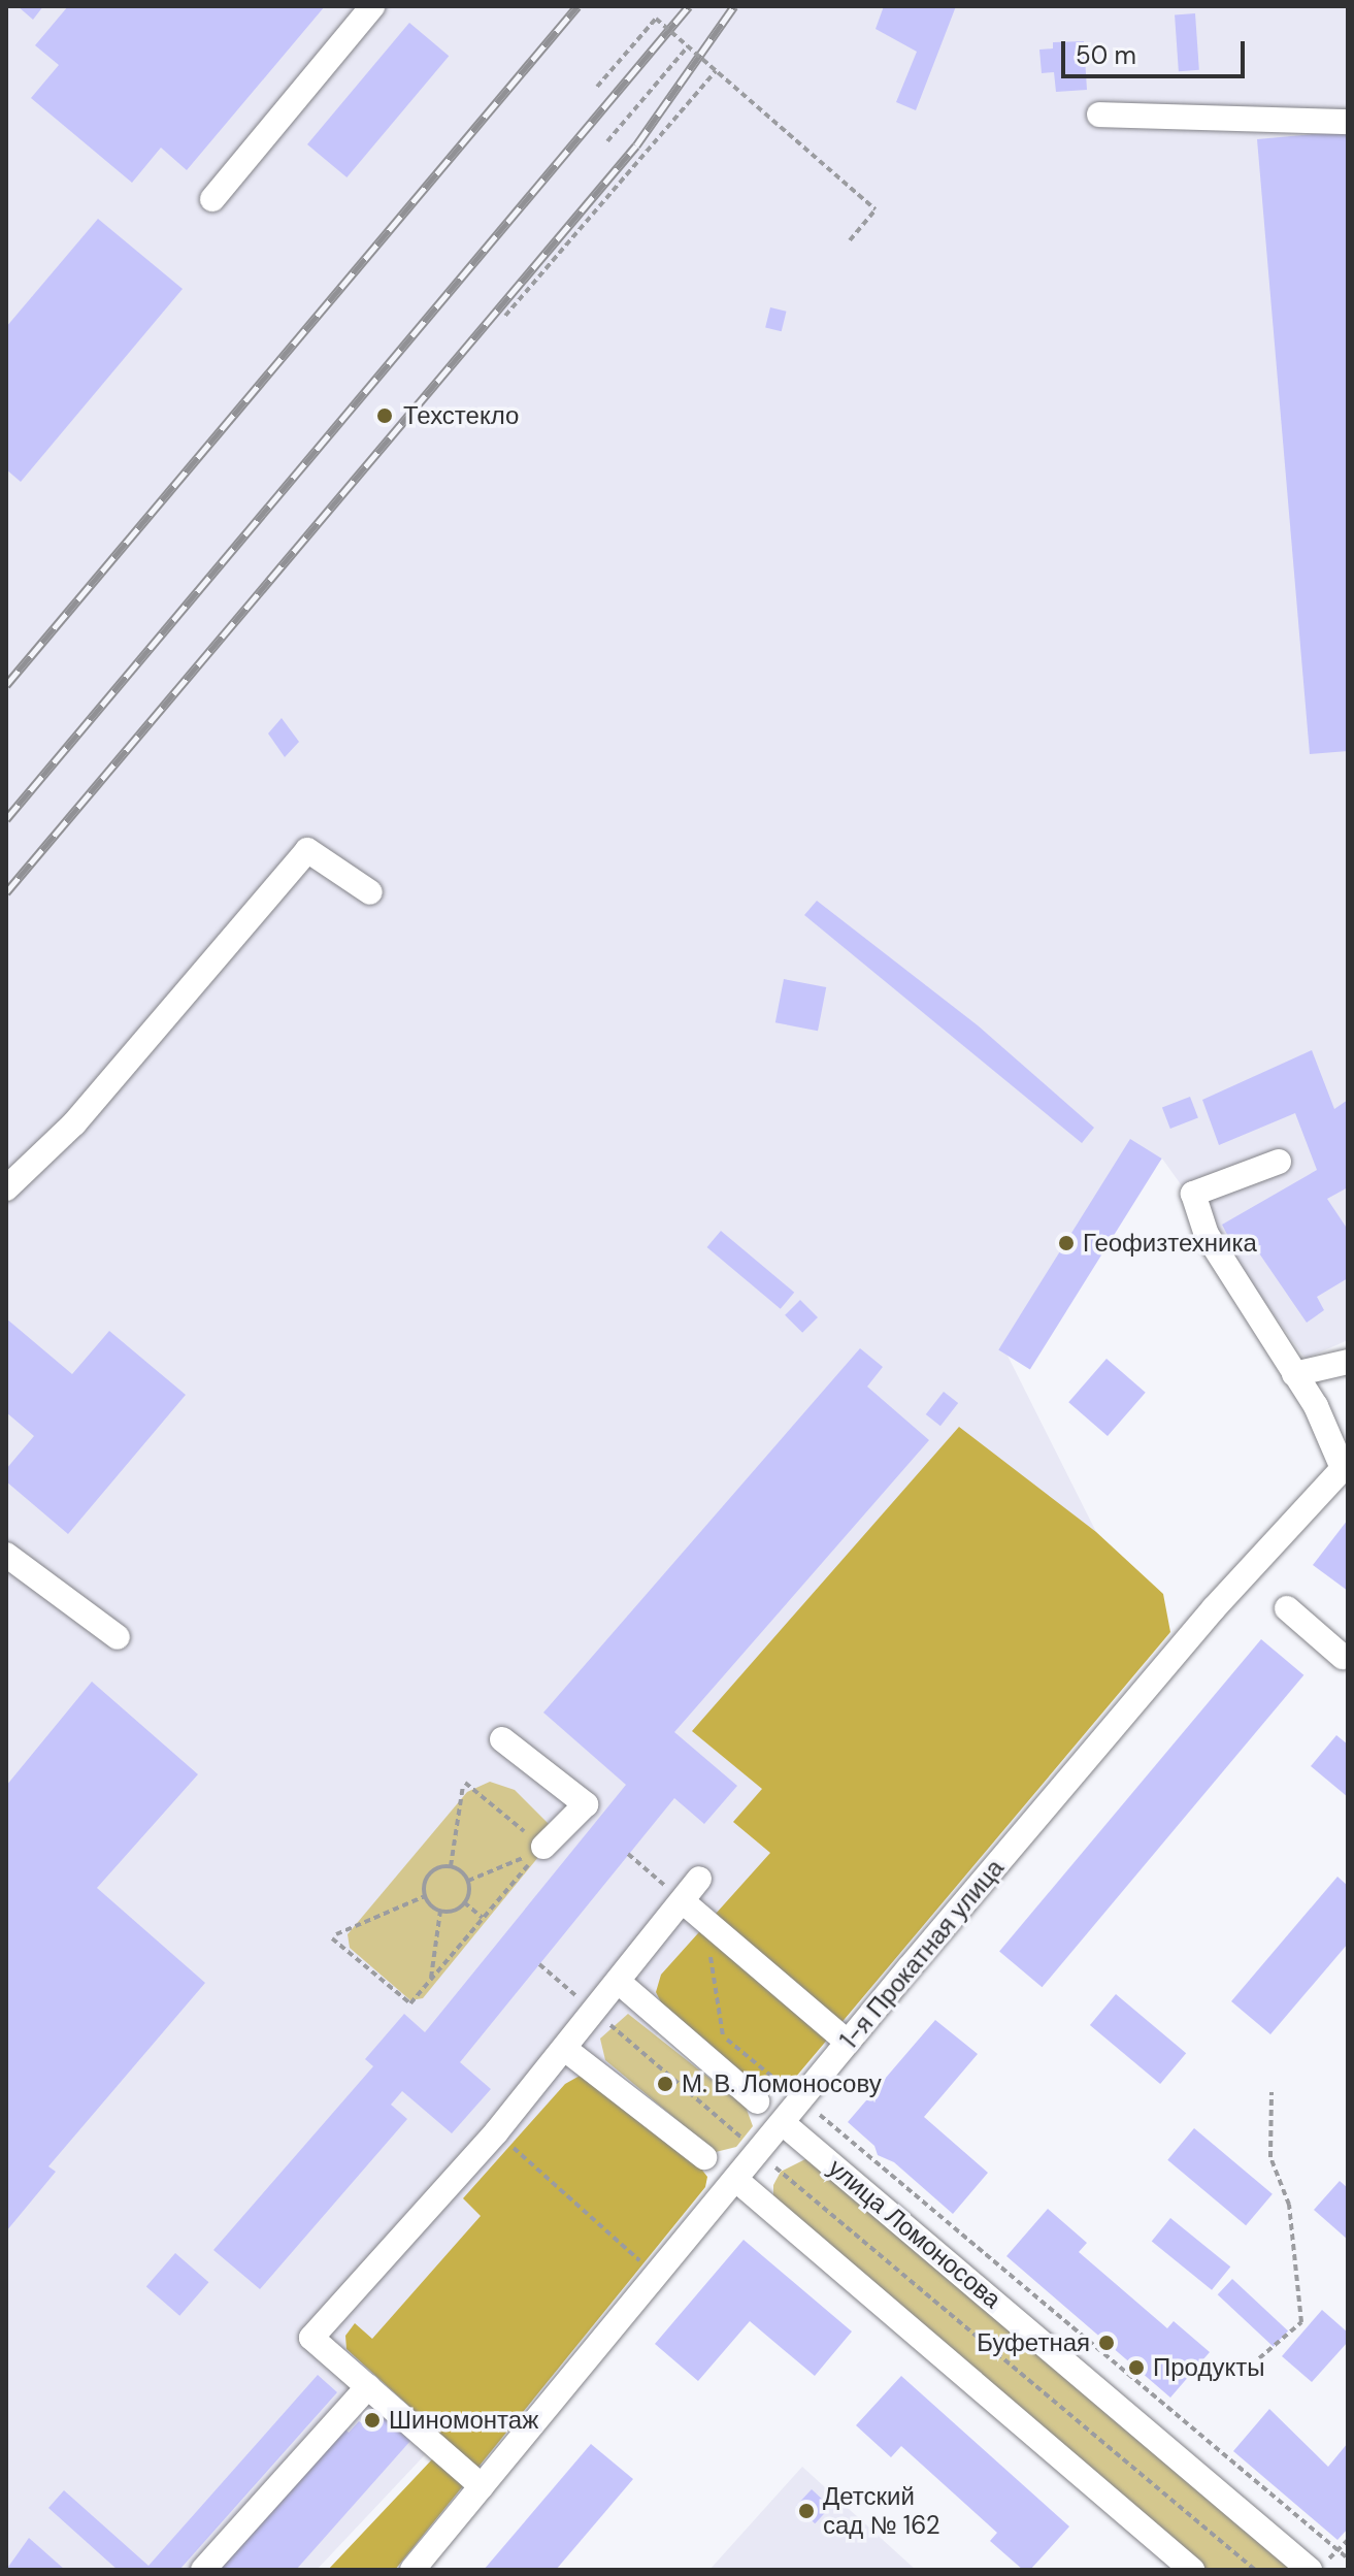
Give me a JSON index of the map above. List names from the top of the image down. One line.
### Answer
{"streets":{"street":["1-я Прокатная улица","улица Ломоносова"]},"crossings":[["1-я Прокатная улица","улица Ломоносова"]],"places":["Техстекло","Геофизтехника","М. В. Ломоносову","Буфетная","Продукты","Шиномонтаж","Детский сад № 162"],"scale_bar":"50 m"}
